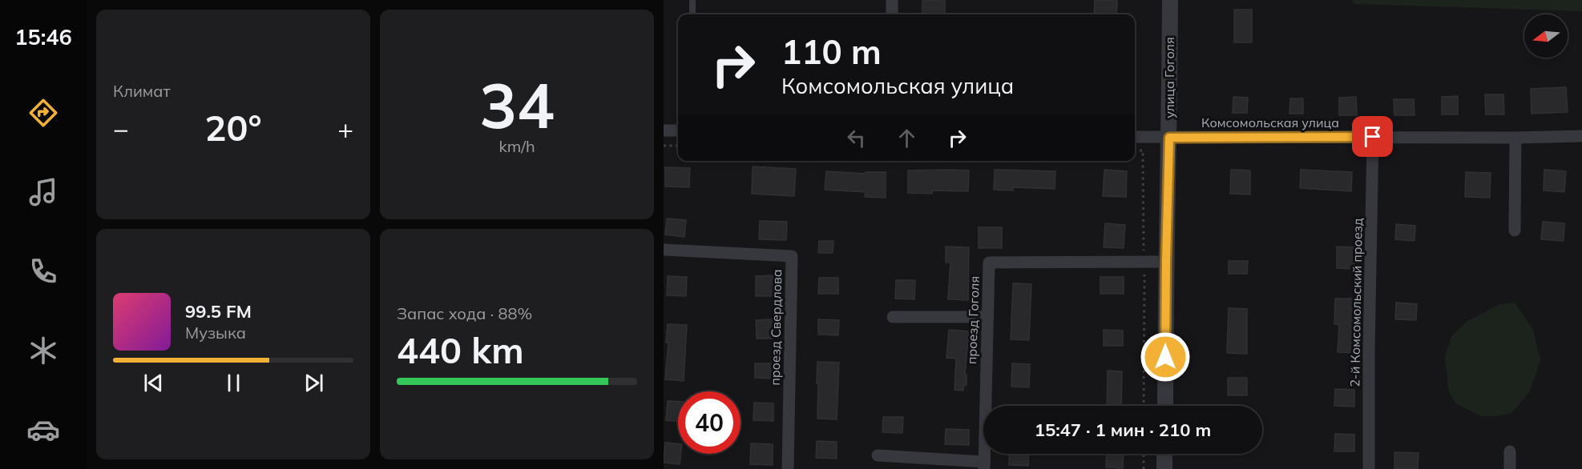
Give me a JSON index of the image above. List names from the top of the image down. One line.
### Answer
{"streets":{"street":["улица Гоголя","Комсомольская улица","2-й Комсомольский проезд","проезд Гоголя","проезд Свердлова"]},"crossings":[["улица Гоголя","Комсомольская улица"],["улица Гоголя","проезд Гоголя"],["Комсомольская улица","2-й Комсомольский проезд"]],"north":"left","page":{"tabs":"15:46","tile":["Климат",["34","km/h"],["Запас хода · 88%","440 km"]],"turn":["110 m","Комсомольская улица"],"heat":["−","20°","+"],"song":["99.5 FM","Музыка"],"limit":"40","trip":"15:47 · 1 мин · 210 m"}}
